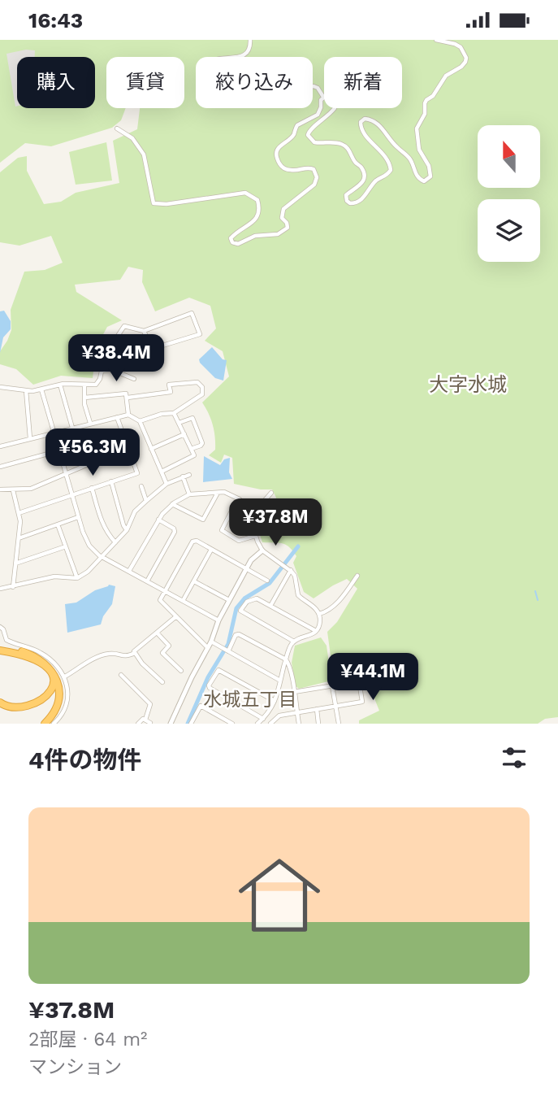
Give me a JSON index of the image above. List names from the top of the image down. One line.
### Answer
{"districts":["大字水城","水城五丁目"],"north":"top","page":{"status":"16:43","chip":["購入","賃貸","絞り込み","新着"],"price":["¥38.4M","¥56.3M","¥37.8M","¥44.1M"],"heading":"4件の物件","list":[{"name":"¥37.8M","note":"2部屋 · 64 m² · マンション"}]}}
